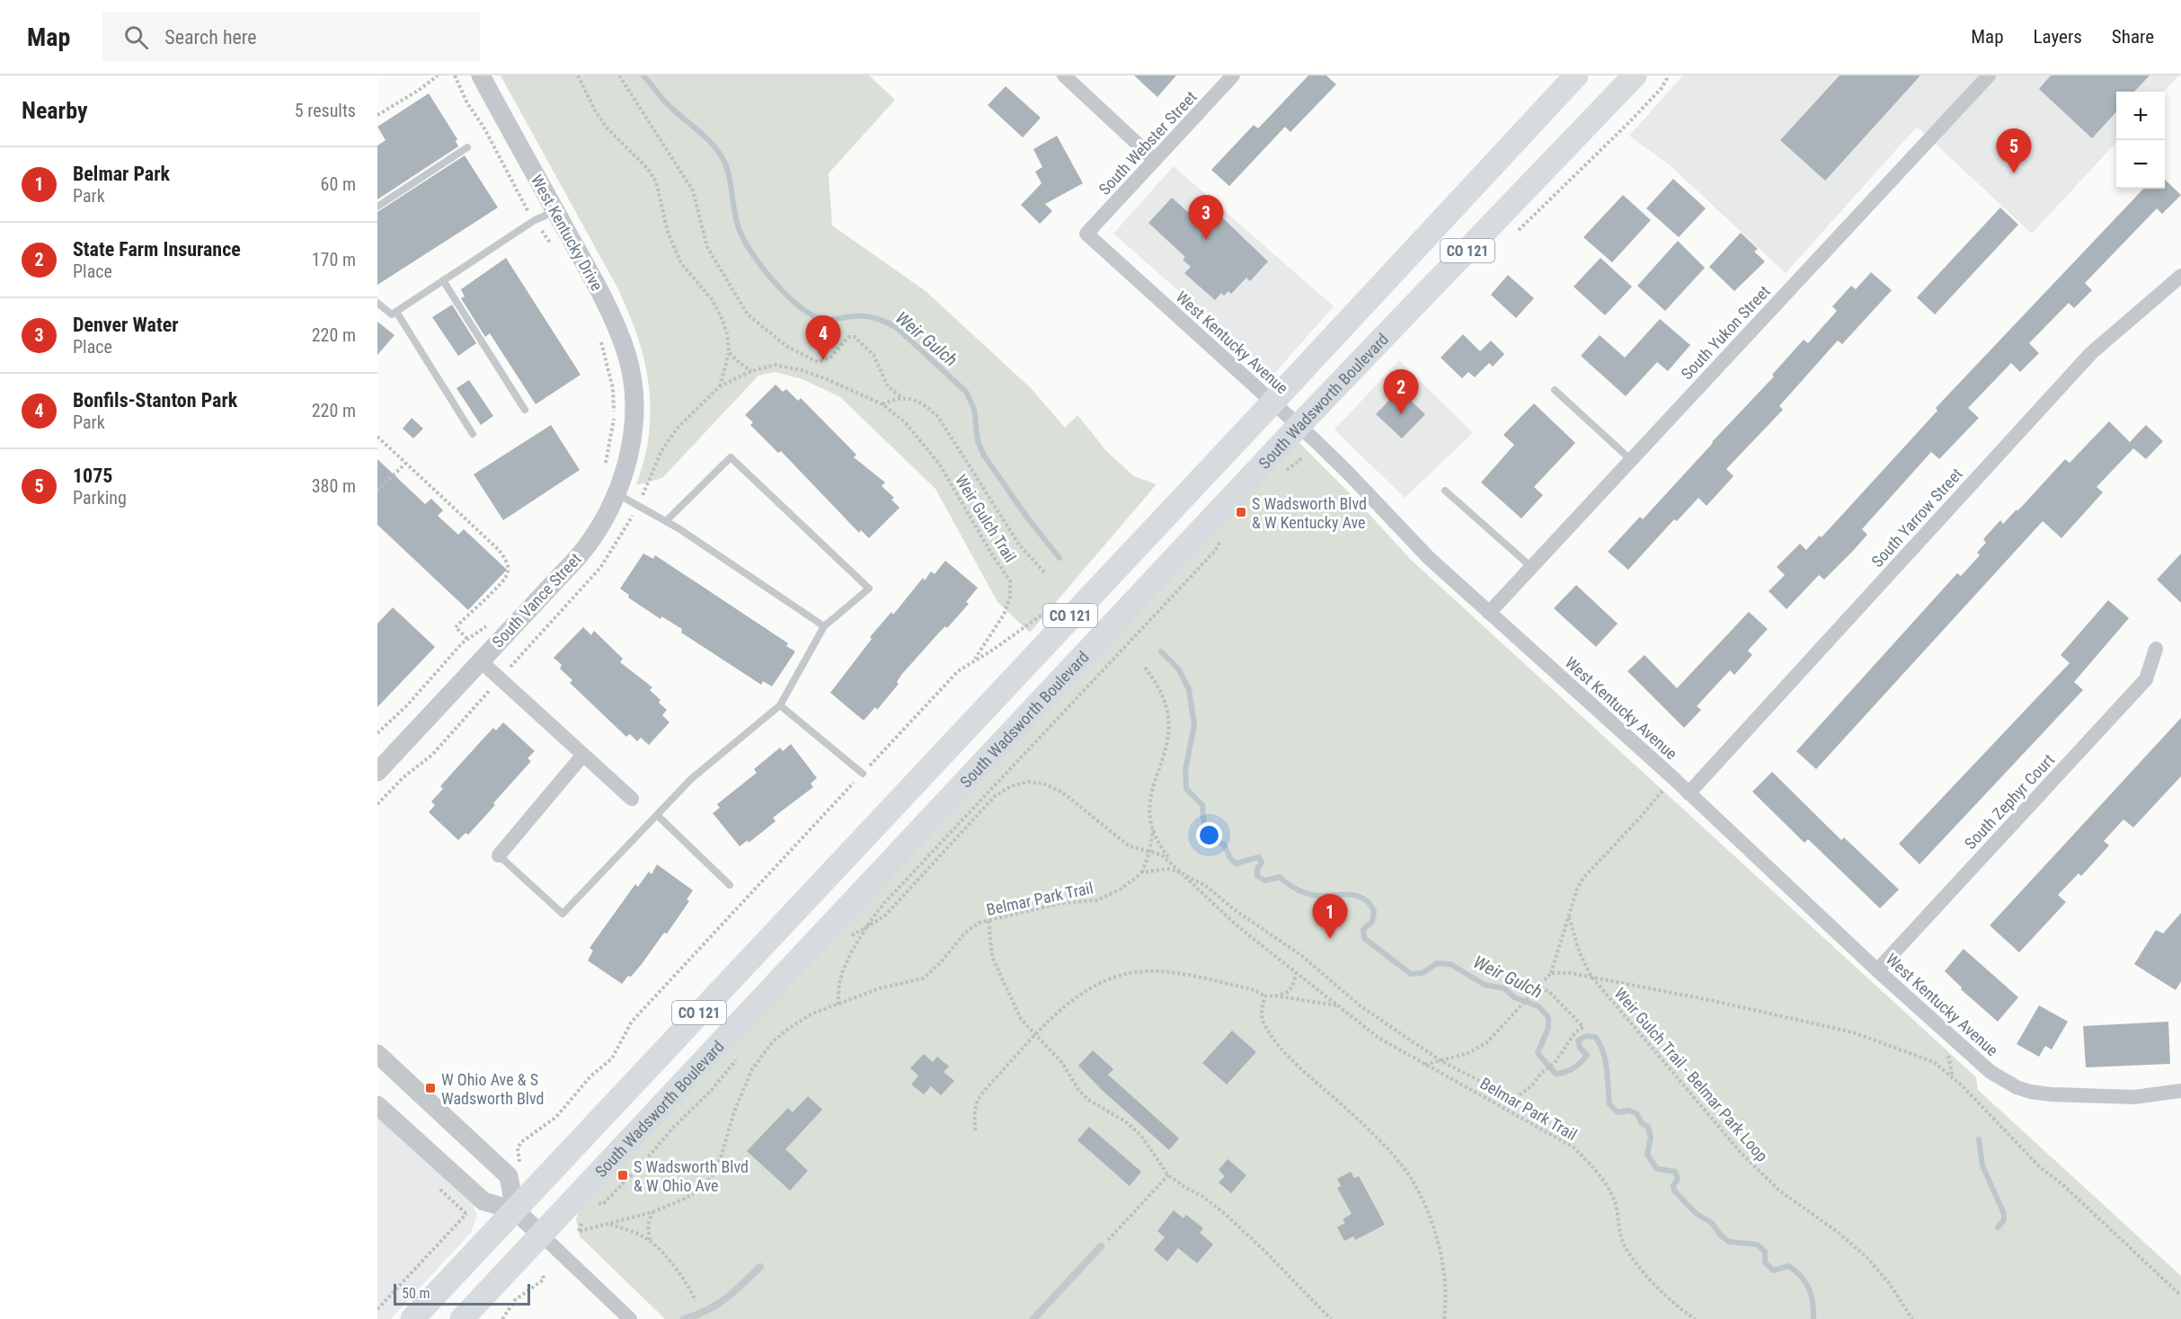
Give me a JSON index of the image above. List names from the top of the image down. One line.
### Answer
{"streets":{"main road":["CO 121","South Wadsworth Boulevard"],"street":["South Webster Street","West Kentucky Drive","South Yukon Street","West Kentucky Avenue","South Yarrow Street","South Vance Street","South Zephyr Court"],"path":["Weir Gulch Trail","Belmar Park Trail","Weir Gulch Trail - Belmar Park Loop"]},"crossings":[["South Webster Street","West Kentucky Avenue"],["West Kentucky Drive","South Vance Street"],["CO 121","West Kentucky Avenue"],["South Yukon Street","West Kentucky Avenue"],["West Kentucky Avenue","South Wadsworth Boulevard"],["West Kentucky Avenue","South Yarrow Street"],["West Kentucky Avenue","South Zephyr Court"]],"water":["Weir Gulch"],"places":{"transit":["S Wadsworth Blvd & W Kentucky Ave","W Ohio Ave & S Wadsworth Blvd","S Wadsworth Blvd & W Ohio Ave"]},"scale_bar":"50 m","page":{"header":"Map","search":"Search here","nav":["Map","Layers","Share"],"heading":["Nearby","5 results"],"map_buttons":["+","−"],"pins":["5","3","4","2","1"],"list":[{"mark":"1","name":"Belmar Park","note":"Park","value":"60 m"},{"mark":"2","name":"State Farm Insurance","note":"Place","value":"170 m"},{"mark":"3","name":"Denver Water","note":"Place","value":"220 m"},{"mark":"4","name":"Bonfils-Stanton Park","note":"Park","value":"220 m"},{"mark":"5","name":"1075","note":"Parking","value":"380 m"}],"scale":"50 m"}}
